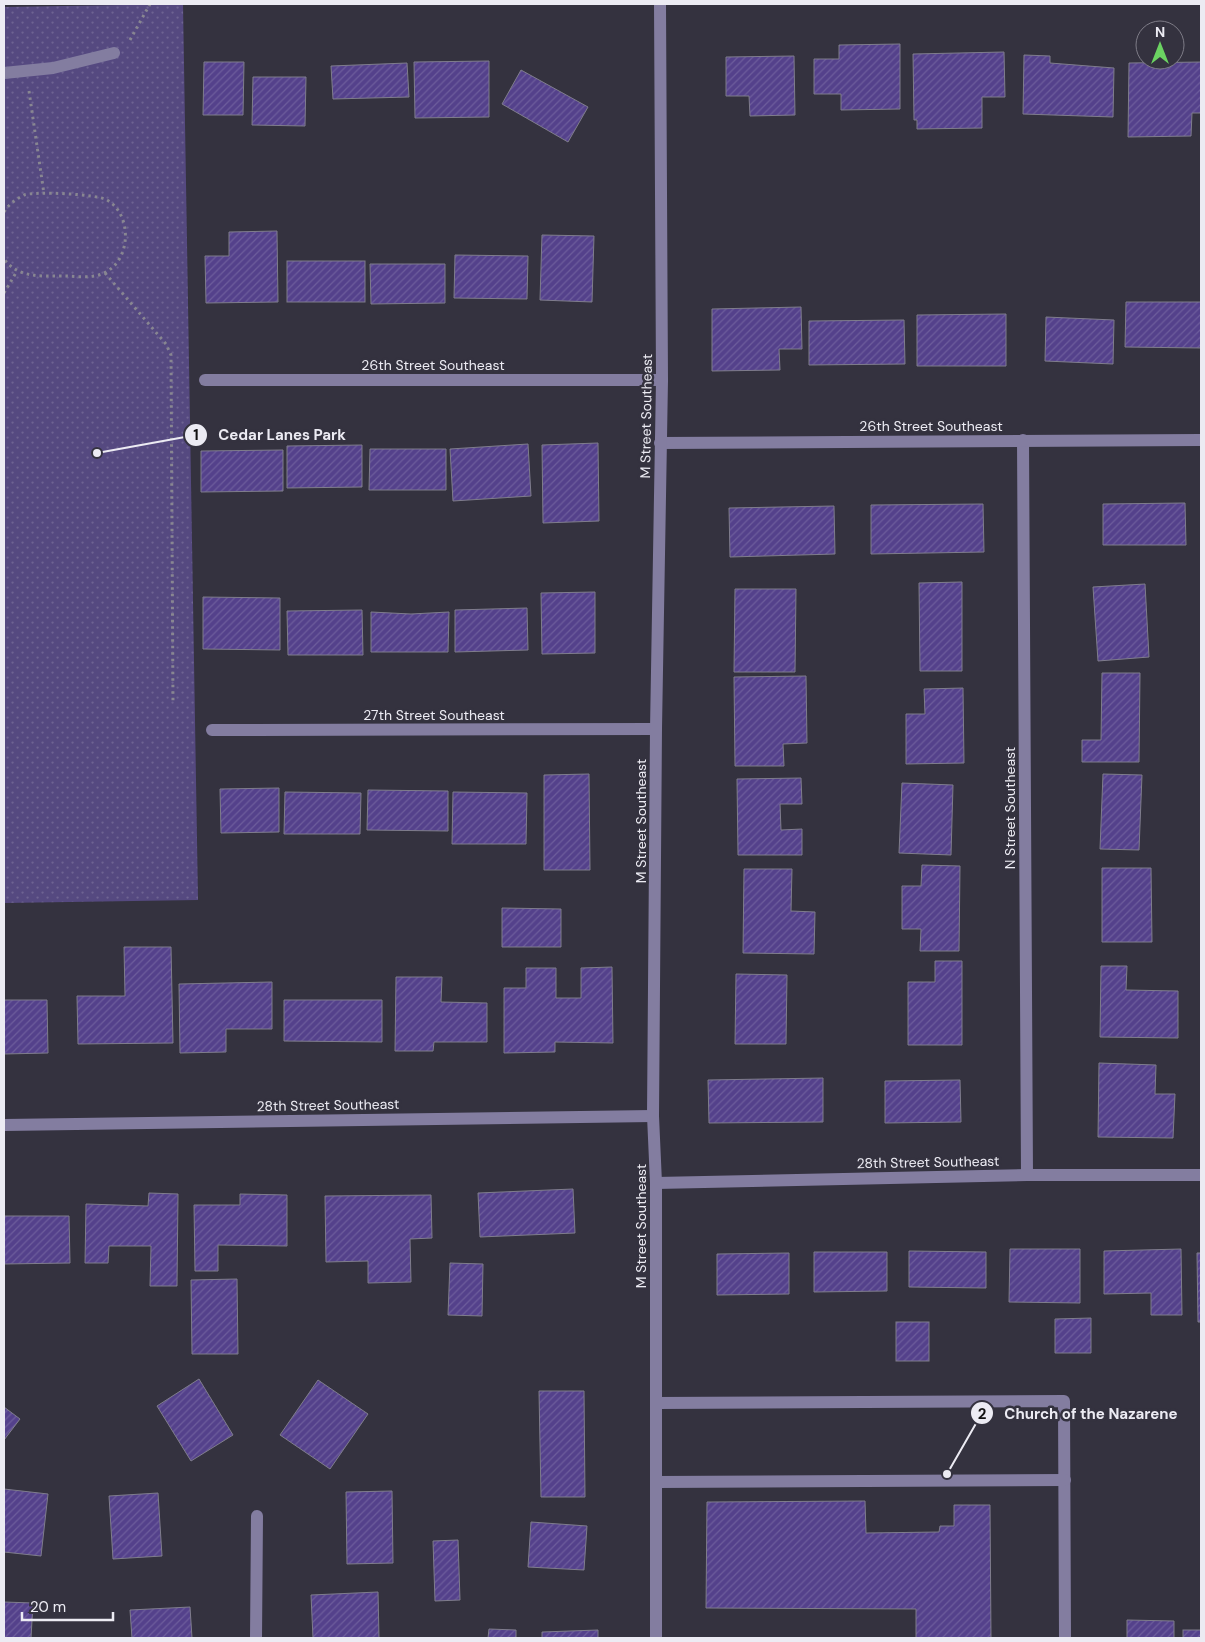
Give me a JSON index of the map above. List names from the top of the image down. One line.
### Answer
{"streets":{"street":["26th Street Southeast","M Street Southeast","27th Street Southeast","N Street Southeast","28th Street Southeast"]},"crossings":[["26th Street Southeast","M Street Southeast"],["26th Street Southeast","N Street Southeast"],["M Street Southeast","27th Street Southeast"],["M Street Southeast","28th Street Southeast"],["N Street Southeast","28th Street Southeast"]],"places":["Cedar Lanes Park","Church of the Nazarene"],"scale_bar":"20 m","north":"top"}
